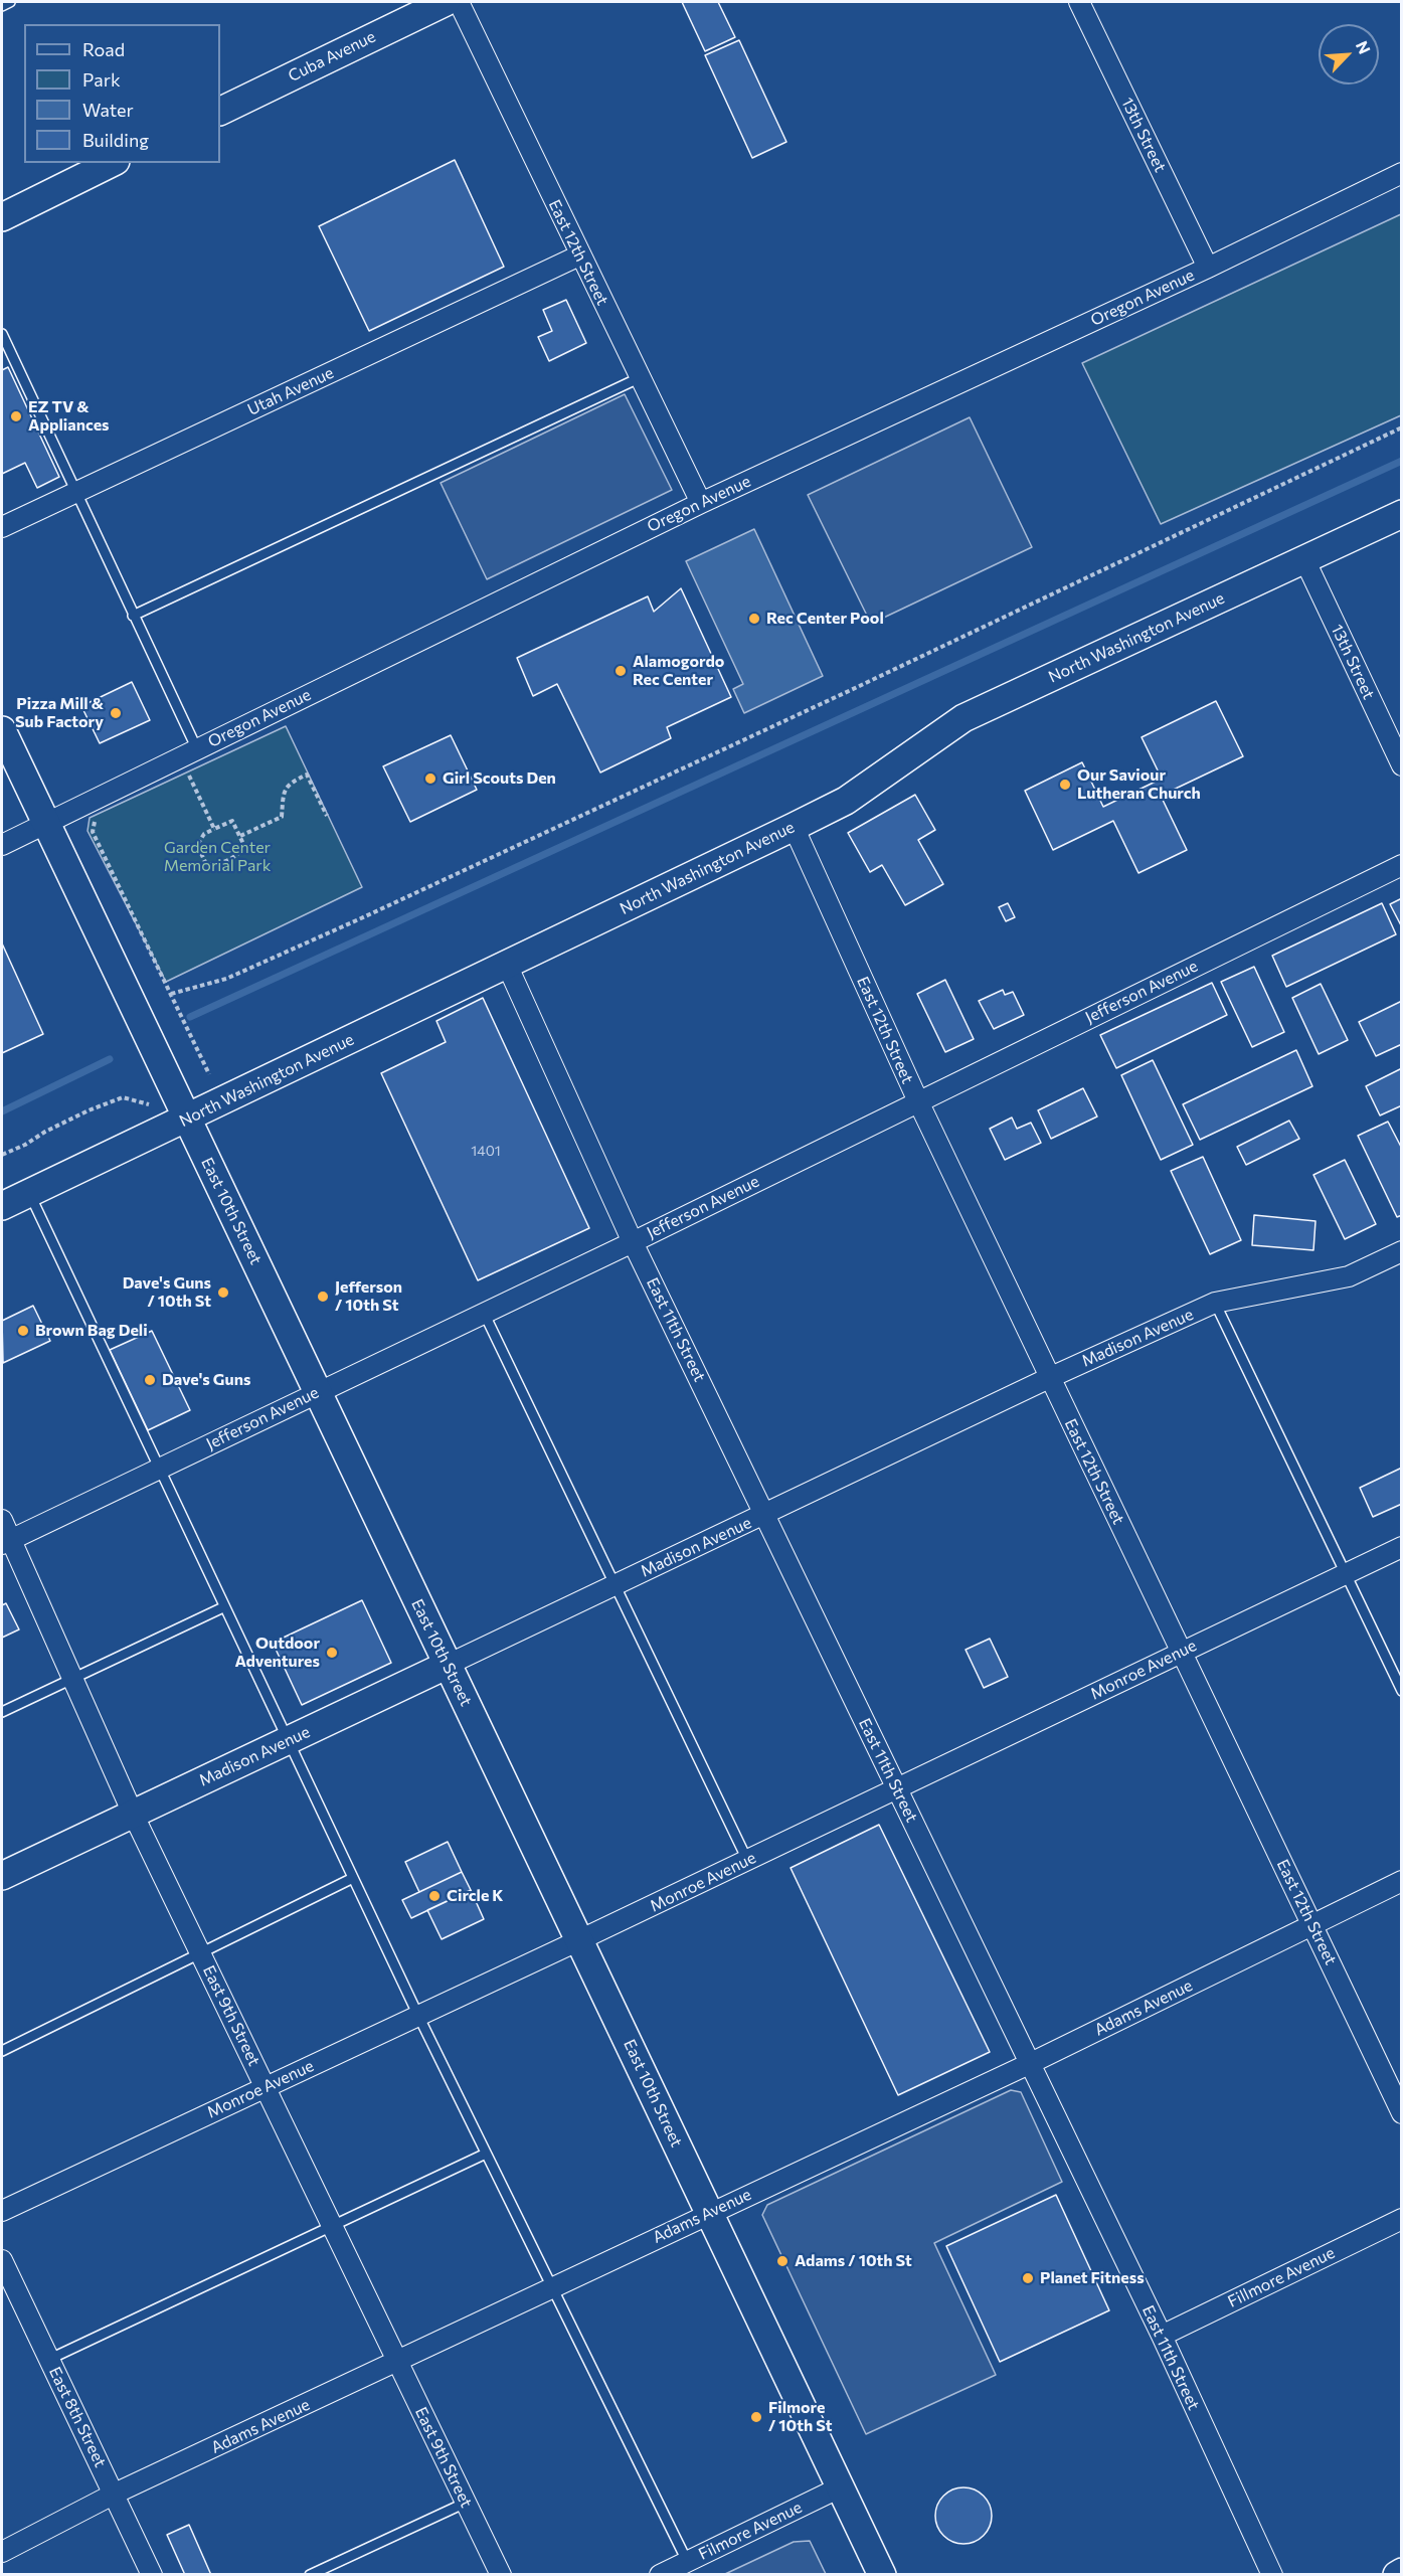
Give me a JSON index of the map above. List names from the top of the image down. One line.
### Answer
{"streets":{"main road":["Cuba Avenue","North Washington Avenue","East 10th Street","Madison Avenue"],"street":["13th Street","East 12th Street","Oregon Avenue","Utah Avenue","Jefferson Avenue","East 11th Street","Monroe Avenue","Adams Avenue","East 9th Street","Fillmore Avenue","East 8th Street","Filmore Avenue"]},"crossings":[["13th Street","Oregon Avenue"],["13th Street","North Washington Avenue"],["East 12th Street","Oregon Avenue"],["East 12th Street","Utah Avenue"],["East 12th Street","North Washington Avenue"],["East 12th Street","Jefferson Avenue"],["East 12th Street","Madison Avenue"],["East 12th Street","Monroe Avenue"],["East 12th Street","Adams Avenue"],["Oregon Avenue","East 10th Street"],["North Washington Avenue","East 10th Street"],["North Washington Avenue","East 11th Street"],["Jefferson Avenue","East 10th Street"],["Jefferson Avenue","East 11th Street"],["Jefferson Avenue","East 9th Street"],["East 10th Street","Madison Avenue"],["East 10th Street","Monroe Avenue"],["East 10th Street","Adams Avenue"],["East 10th Street","Filmore Avenue"],["East 11th Street","Madison Avenue"],["East 11th Street","Monroe Avenue"],["East 11th Street","Adams Avenue"],["East 11th Street","Fillmore Avenue"],["Madison Avenue","East 9th Street"],["Monroe Avenue","East 9th Street"],["Adams Avenue","East 9th Street"],["Adams Avenue","East 8th Street"]],"parks":["Garden Center Memorial Park"],"places":["EZ TV & Appliances","Rec Center Pool","Alamogordo Rec Center","Pizza Mill & Sub Factory","Girl Scouts Den","Our Saviour Lutheran Church","Dave's Guns / 10th St","Jefferson / 10th St","Brown Bag Deli","Dave's Guns","Outdoor Adventures","Circle K","Adams / 10th St","Planet Fitness","Filmore / 10th St"],"house_numbers":["1401"],"legend":["Road","Park","Water","Building"],"north":"top right"}
